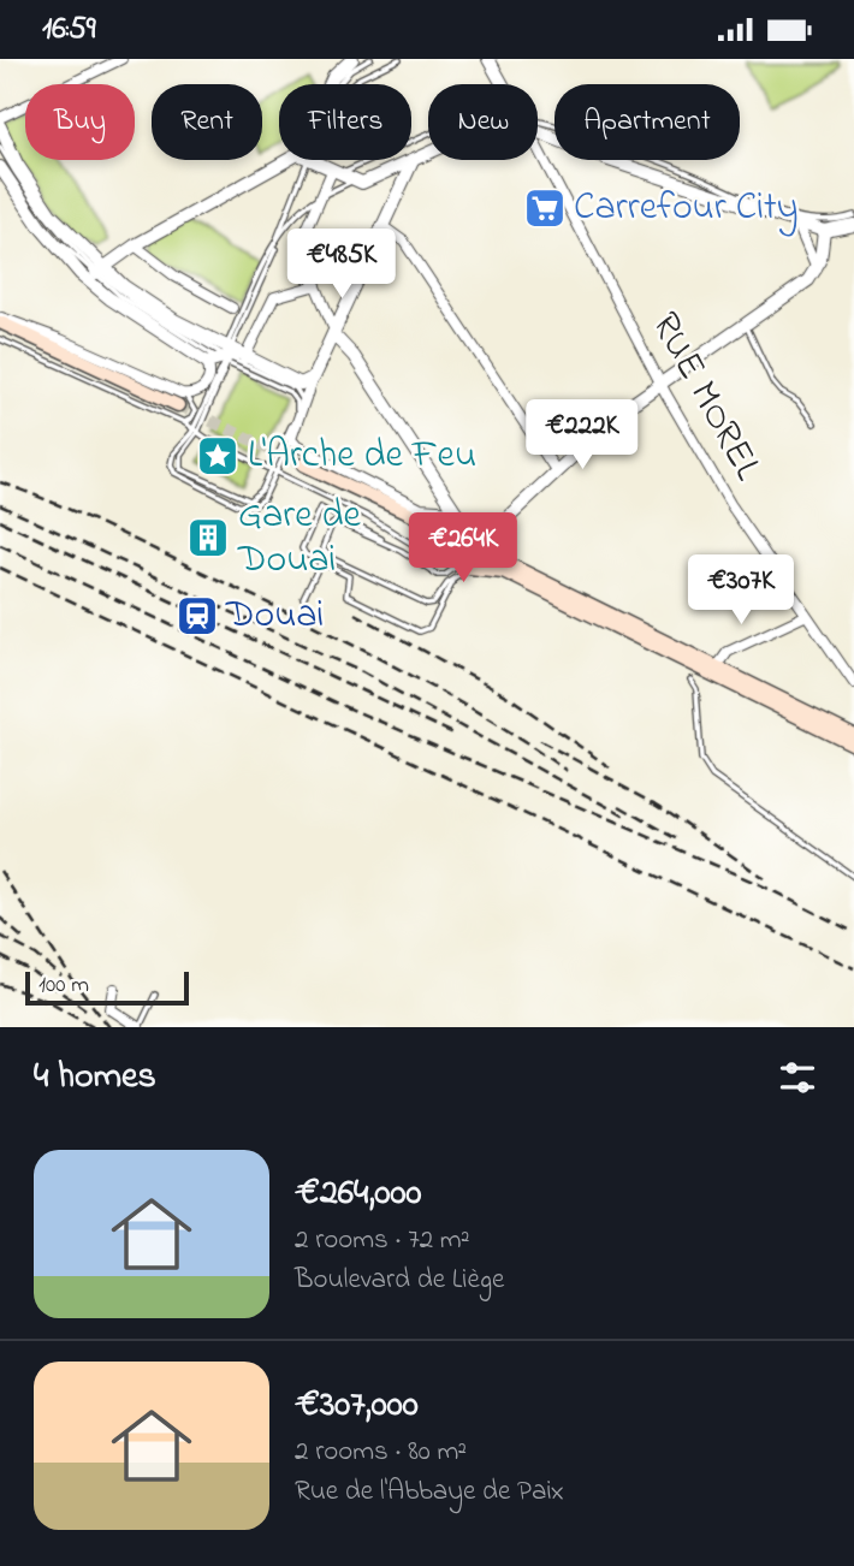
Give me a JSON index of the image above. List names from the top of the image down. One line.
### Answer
{"streets":{"street":["RUE MOREL"]},"places":{"supermarket":["Carrefour City"],"place":["L'Arche de Feu"],"building":["Gare de Douai"],"station":["Douai"]},"scale_bar":"100 m","page":{"status":"16:59","chip":["Buy","Rent","Filters","New","Apartment"],"price":["€485K","€222K","€264K","€307K"],"scale":"100 m","heading":"4 homes","list":[{"name":"€264,000","note":"2 rooms · 72 m² · Boulevard de Liège"},{"name":"€307,000","note":"2 rooms · 80 m² · Rue de l'Abbaye de Paix"}]}}
